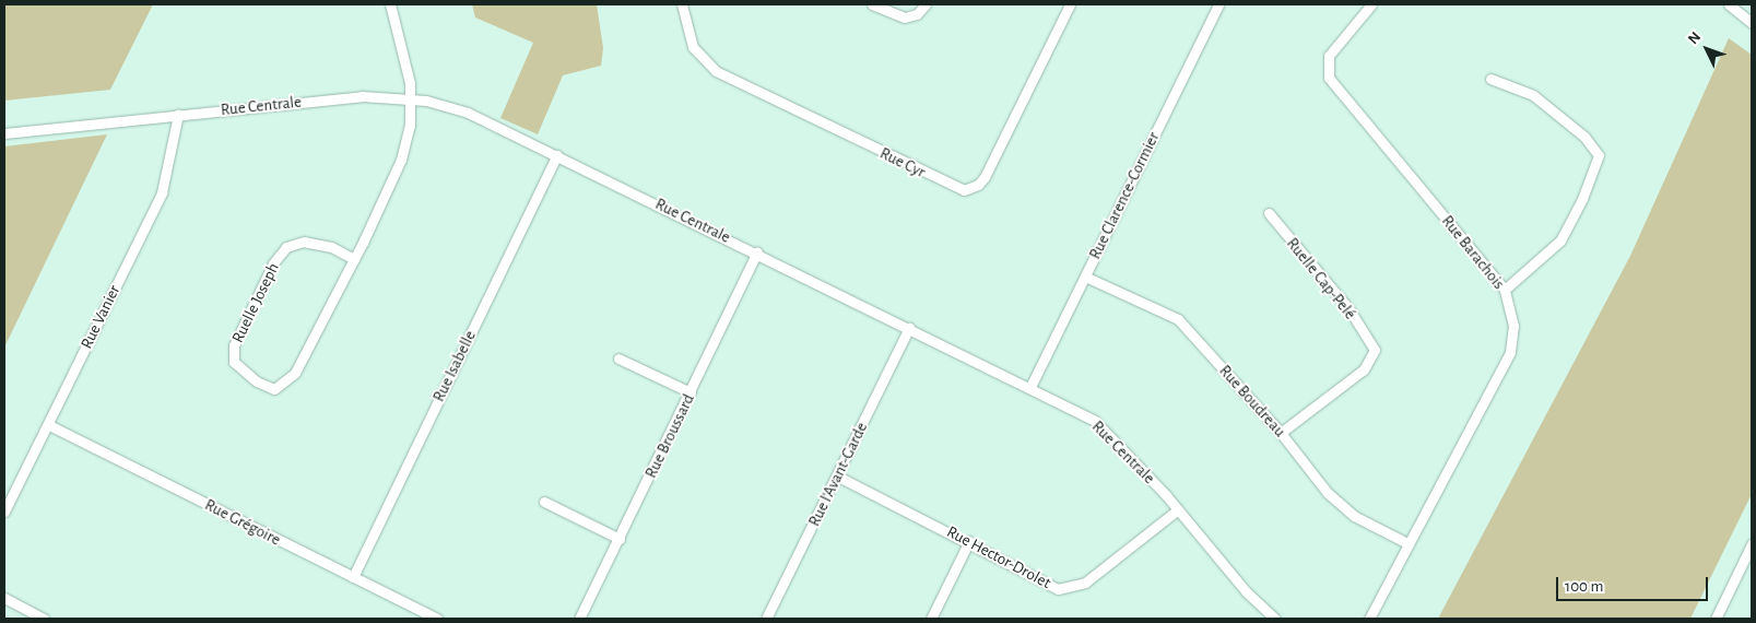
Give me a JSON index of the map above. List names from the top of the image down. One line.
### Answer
{"streets":{"street":["Rue Centrale","Rue Cyr","Rue Clarence-Cormier","Rue Barachois","Ruelle Cap-Pelé","Ruelle Joseph","Rue Vanier","Rue Isabelle","Rue Boudreau","Rue Broussard","Rue l'Avant-Garde","Rue Grégoire","Rue Hector-Drolet"]},"crossings":[["Rue Centrale","Rue Clarence-Cormier"],["Rue Centrale","Ruelle Joseph"],["Rue Centrale","Rue Vanier"],["Rue Centrale","Rue Isabelle"],["Rue Centrale","Rue Broussard"],["Rue Centrale","Rue l'Avant-Garde"],["Rue Centrale","Rue Hector-Drolet"],["Rue Clarence-Cormier","Rue Boudreau"],["Rue Barachois","Rue Boudreau"],["Ruelle Cap-Pelé","Rue Boudreau"],["Rue Vanier","Rue Grégoire"],["Rue Isabelle","Rue Grégoire"],["Rue l'Avant-Garde","Rue Hector-Drolet"]],"scale_bar":"100 m","north":"top left"}
